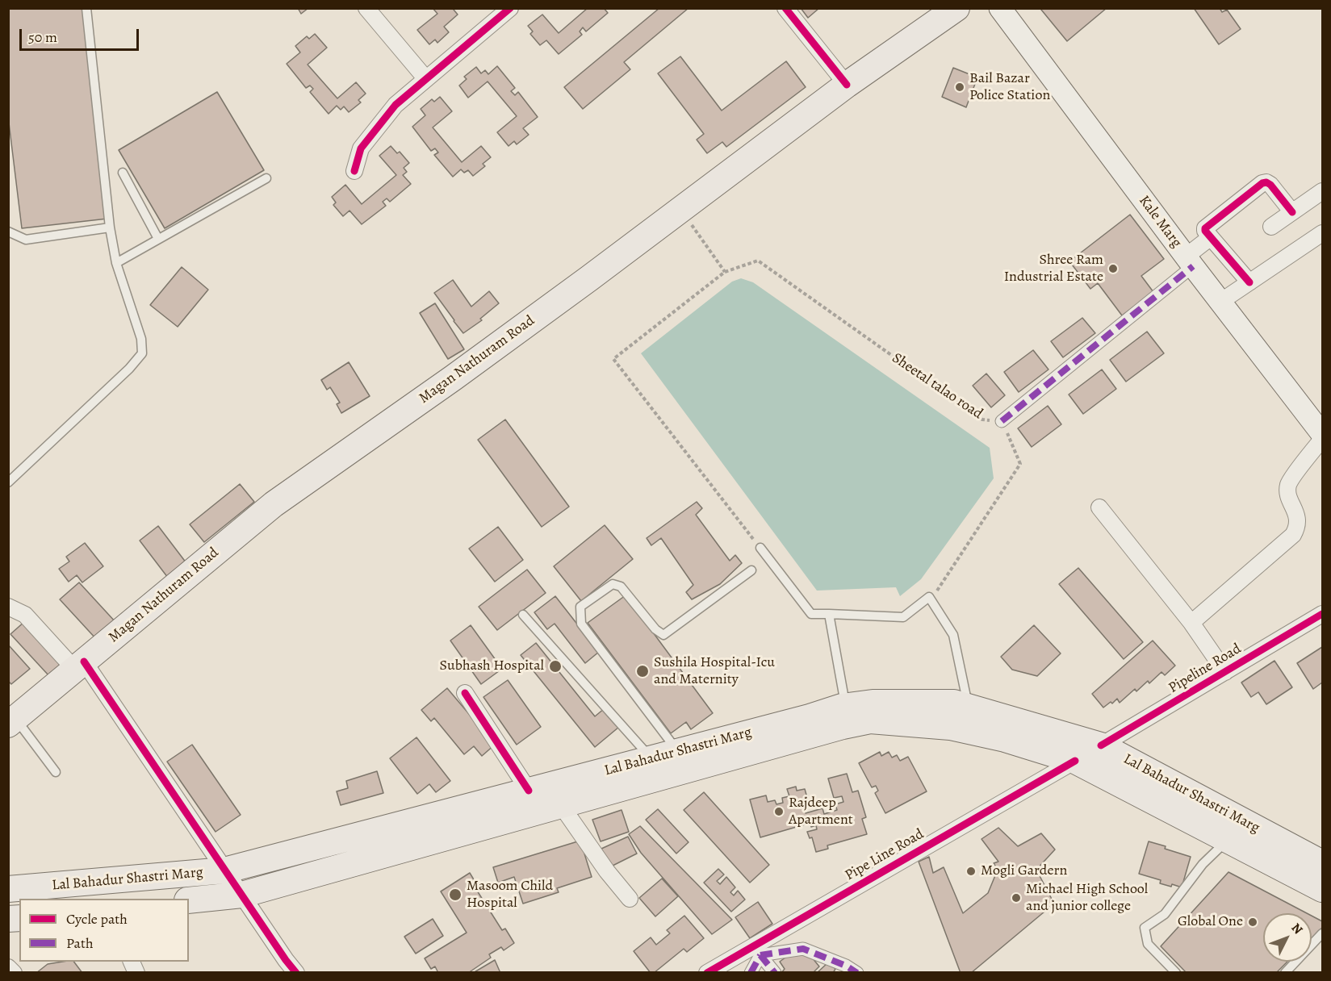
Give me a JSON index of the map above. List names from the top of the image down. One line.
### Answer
{"streets":{"main road":["Kale Marg","Magan Nathuram Road","Lal Bahadur Shastri Marg"],"street":["Pipeline Road","Pipe Line Road"],"path":["Sheetal talao road"]},"crossings":[["Pipeline Road","Lal Bahadur Shastri Marg"],["Lal Bahadur Shastri Marg","Pipe Line Road"]],"places":["Bail Bazar Police Station","Shree Ram Industrial Estate","Subhash Hospital","Sushila Hospital-Icu and Maternity","Rajdeep Apartment","Mogli Gardern","Masoom Child Hospital","Michael High School and junior college","Global One"],"legend":["Cycle path","Path"],"scale_bar":"50 m","north":"top right"}
